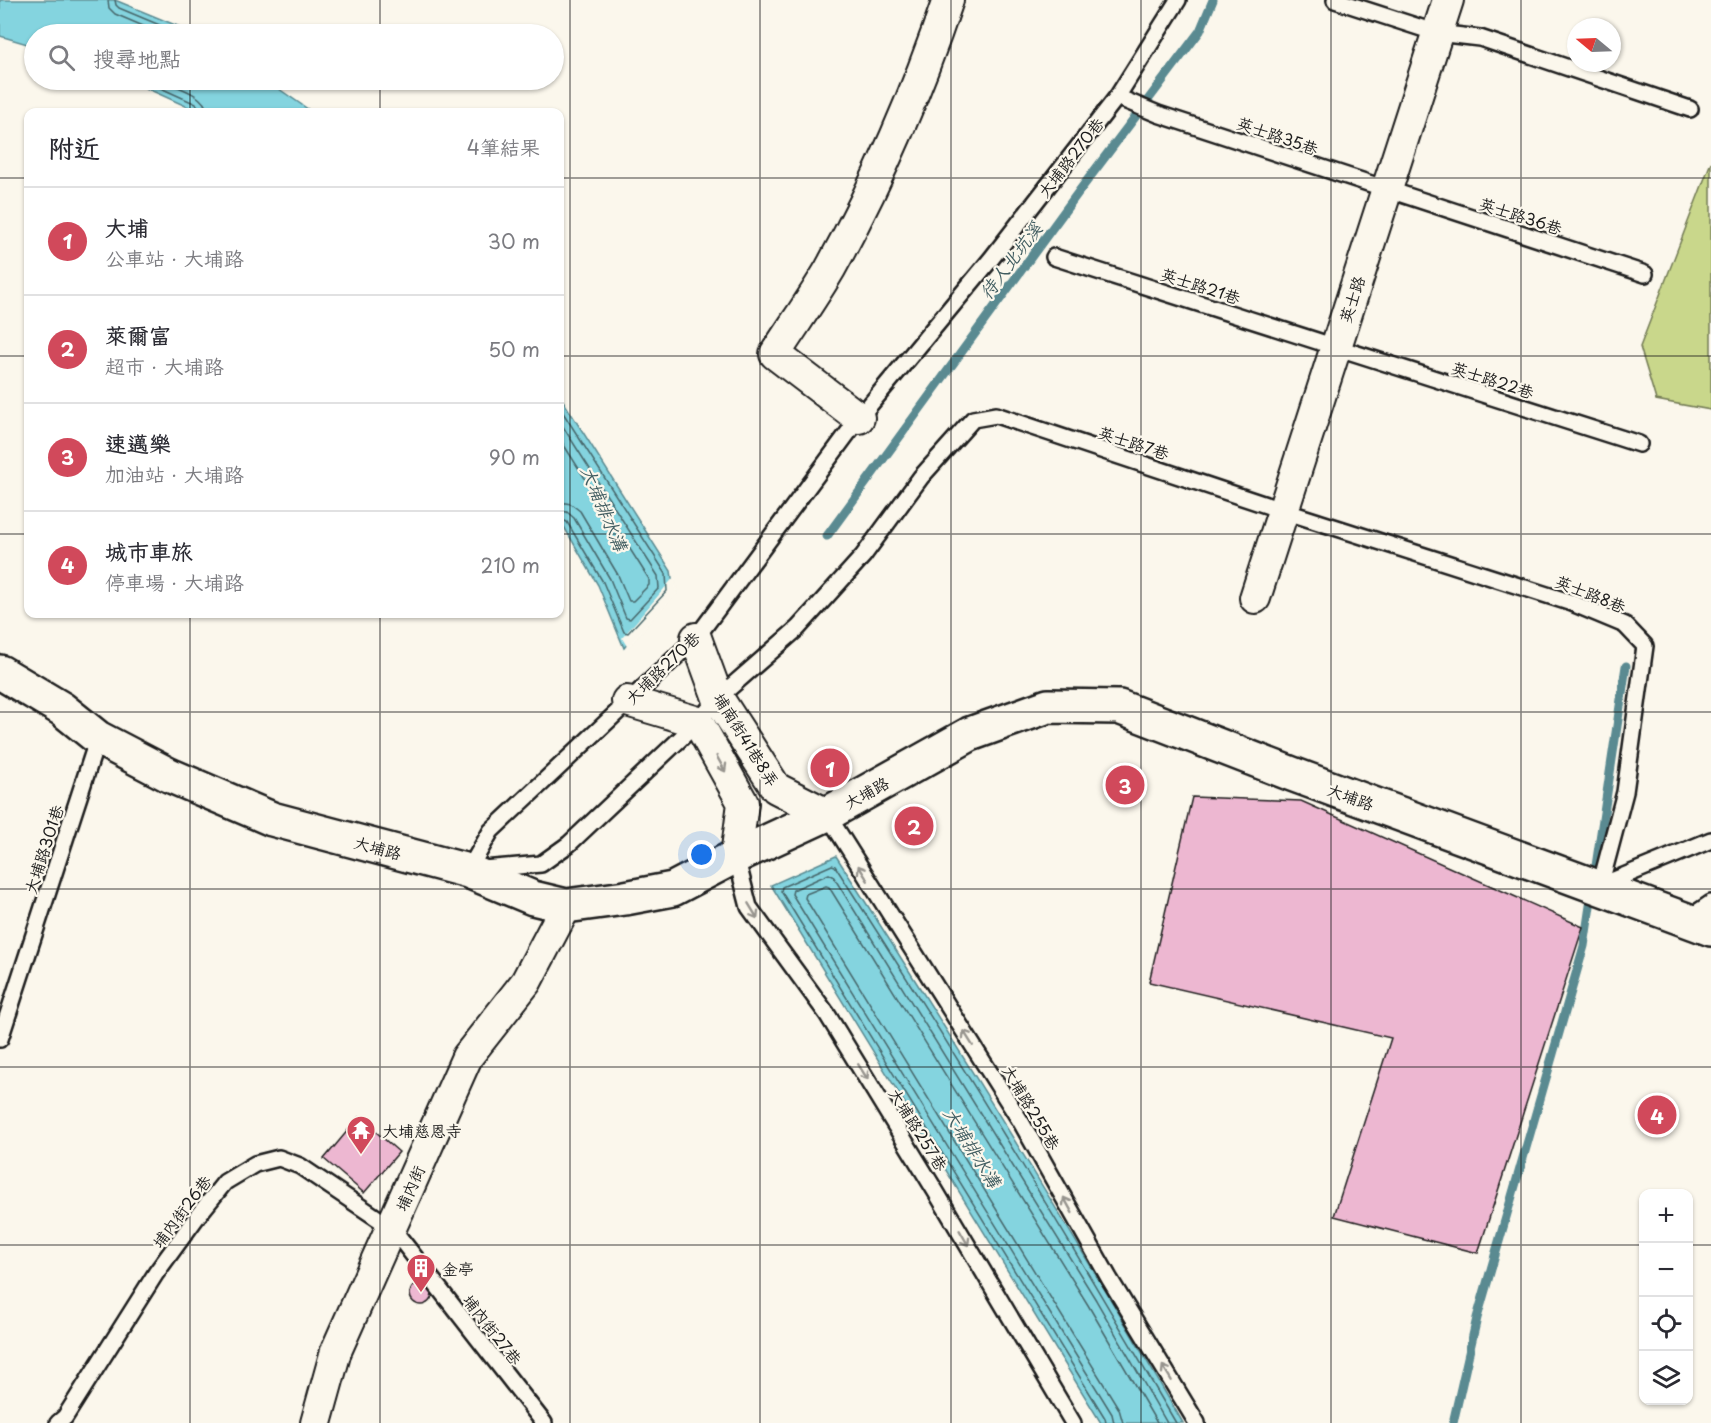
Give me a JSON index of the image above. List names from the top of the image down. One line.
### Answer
{"streets":{"main road":["大埔路"],"street":["英士路","埔南街41巷8弄","埔內街"],"lane":["英士路35巷","大埔路270巷","英士路36巷","英士路21巷","英士路22巷","英士路7巷","英士路8巷","大埔路301巷","大埔路255巷","大埔路257巷","埔內街26巷","埔內街27巷"]},"crossings":[["英士路35巷","大埔路270巷"],["英士路35巷","英士路36巷"],["英士路35巷","英士路"],["大埔路270巷","埔南街41巷8弄"],["大埔路270巷","大埔路"],["英士路36巷","英士路"],["英士路21巷","英士路"],["英士路21巷","英士路22巷"],["英士路","英士路22巷"],["英士路","英士路7巷"],["英士路","英士路8巷"],["英士路7巷","英士路8巷"],["英士路7巷","埔南街41巷8弄"],["英士路8巷","大埔路"],["埔南街41巷8弄","大埔路"],["埔南街41巷8弄","大埔路255巷"],["大埔路","大埔路301巷"],["大埔路","大埔路255巷"],["大埔路","大埔路257巷"],["大埔路","埔內街"],["埔內街","埔內街26巷"],["埔內街","埔內街27巷"],["埔內街26巷","埔內街27巷"]],"one_way":["大埔路255巷","大埔路257巷"],"water":["待人北坑溪","大埔排水溝"],"places":{"temple":["大埔慈恩寺"],"building":["金亭"]},"north":"left","page":{"search":"搜尋地點","heading":["附近","4筆結果"],"list":[{"mark":"1","name":"大埔","note":"公車站 · 大埔路","value":"30 m"},{"mark":"2","name":"萊爾富","note":"超市 · 大埔路","value":"50 m"},{"mark":"3","name":"速邁樂","note":"加油站 · 大埔路","value":"90 m"},{"mark":"4","name":"城市車旅","note":"停車場 · 大埔路","value":"210 m"}],"pins":["1","3","2","4"],"map_buttons":["+","−"]}}
